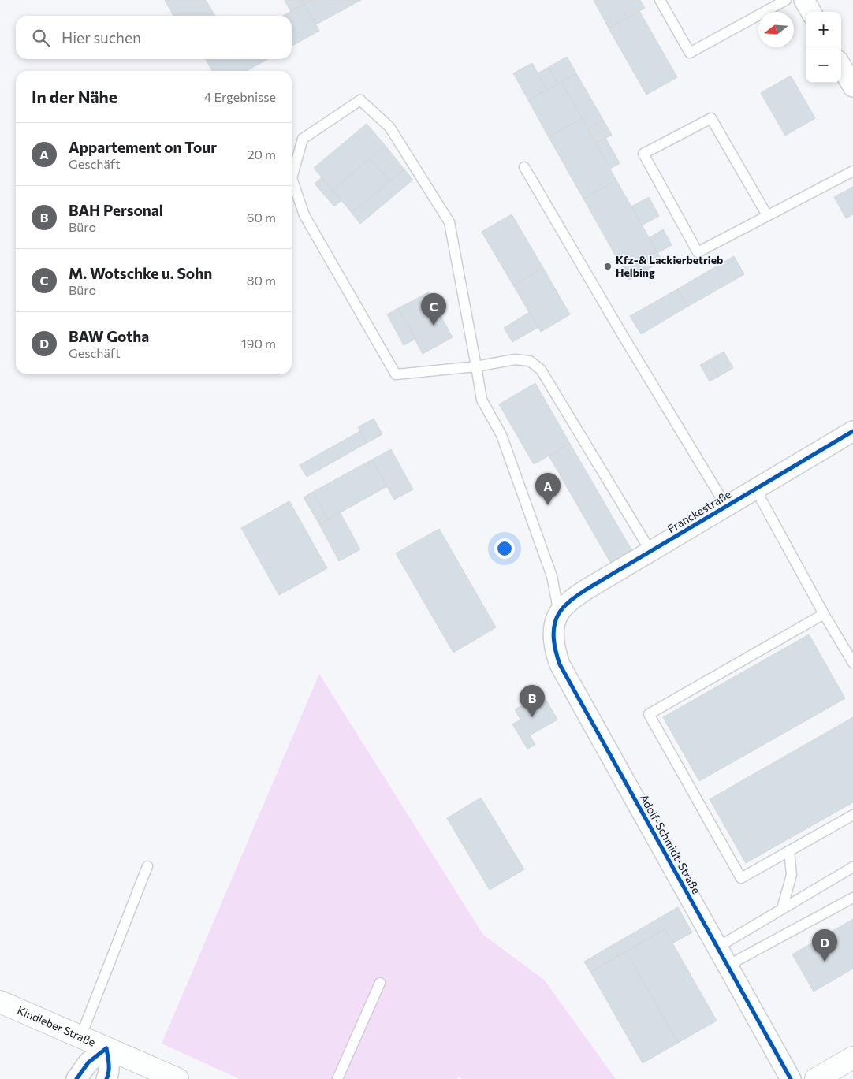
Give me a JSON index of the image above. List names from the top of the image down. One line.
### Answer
{"streets":{"main road":["Kindleber Straße"],"street":["Franckestraße","Adolf-Schmidt-Straße"]},"crossings":[["Franckestraße","Adolf-Schmidt-Straße"]],"places":["Kfz-& Lackierbetrieb Helbing"],"north":"left","page":{"map_buttons":["+","−"],"search":"Hier suchen","heading":["In der Nähe","4 Ergebnisse"],"list":[{"mark":"A","name":"Appartement on Tour","note":"Geschäft","value":"20 m"},{"mark":"B","name":"BAH Personal","note":"Büro","value":"60 m"},{"mark":"C","name":"M. Wotschke u. Sohn","note":"Büro","value":"80 m"},{"mark":"D","name":"BAW Gotha","note":"Geschäft","value":"190 m"}],"pins":["C","A","B","D"]}}
